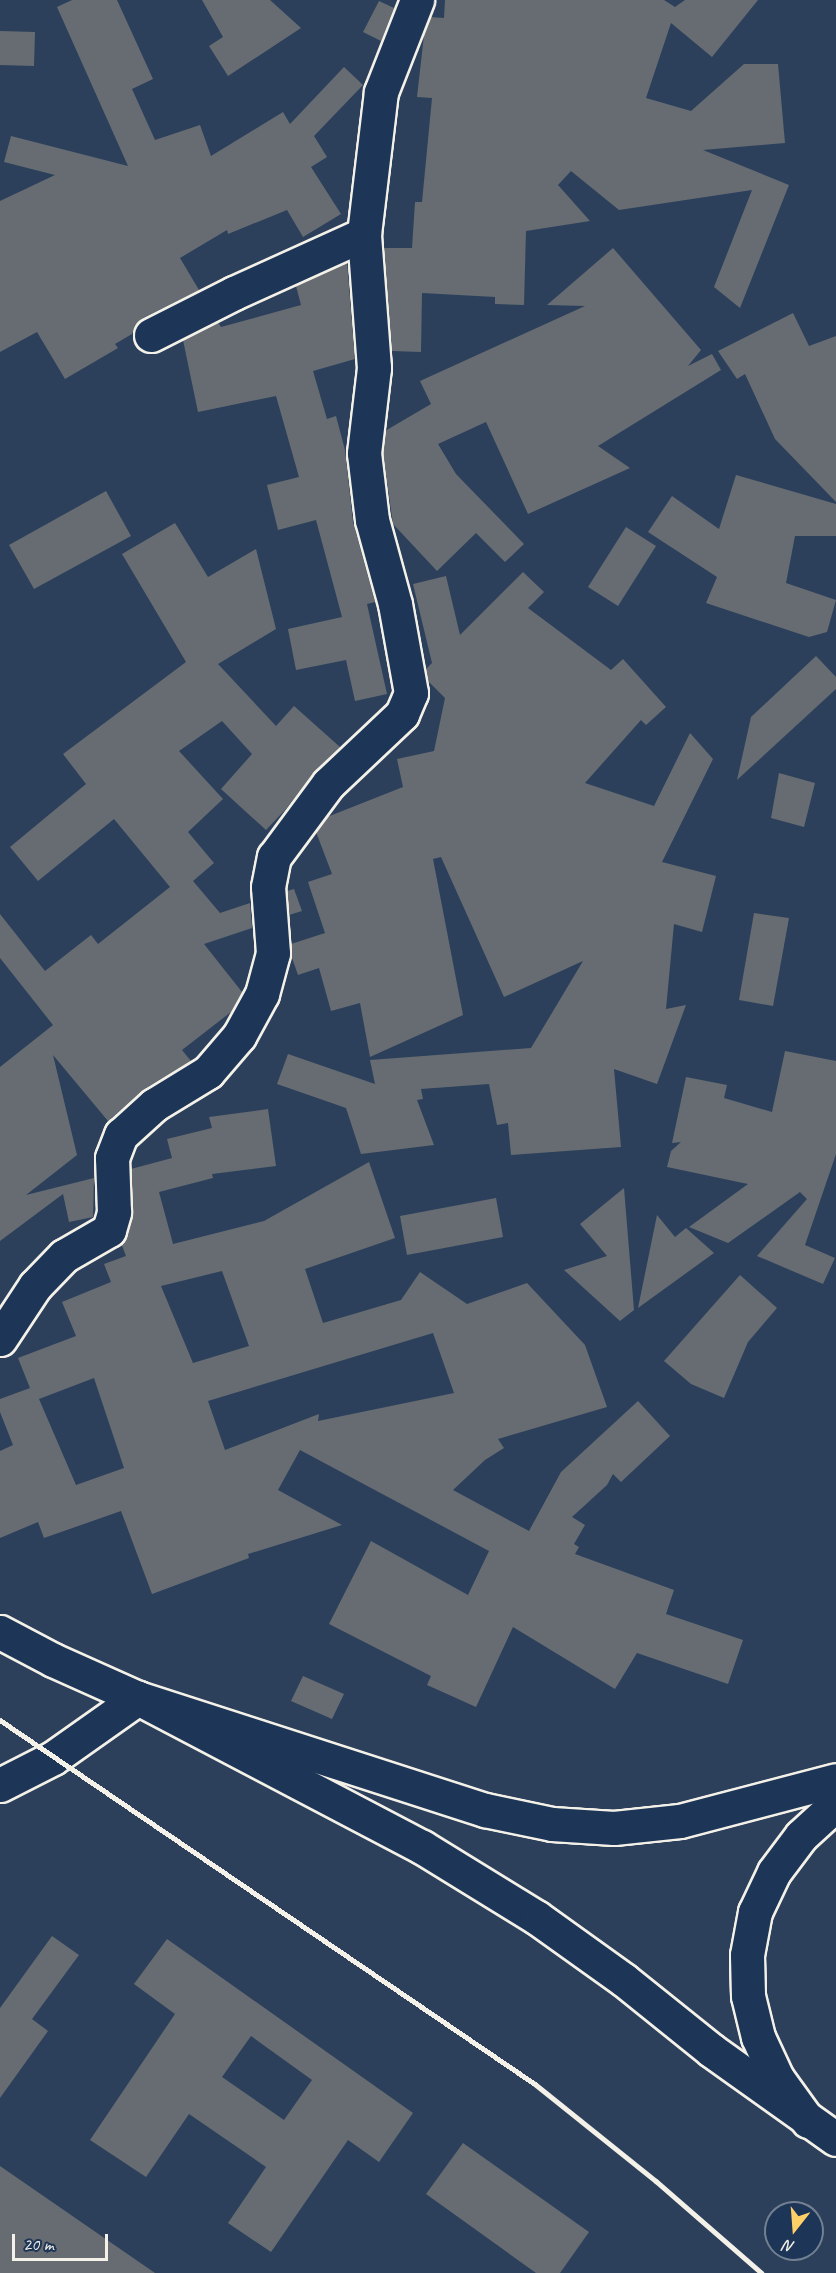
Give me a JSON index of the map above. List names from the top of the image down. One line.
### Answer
{"scale_bar":"20 m","north":"bottom"}
